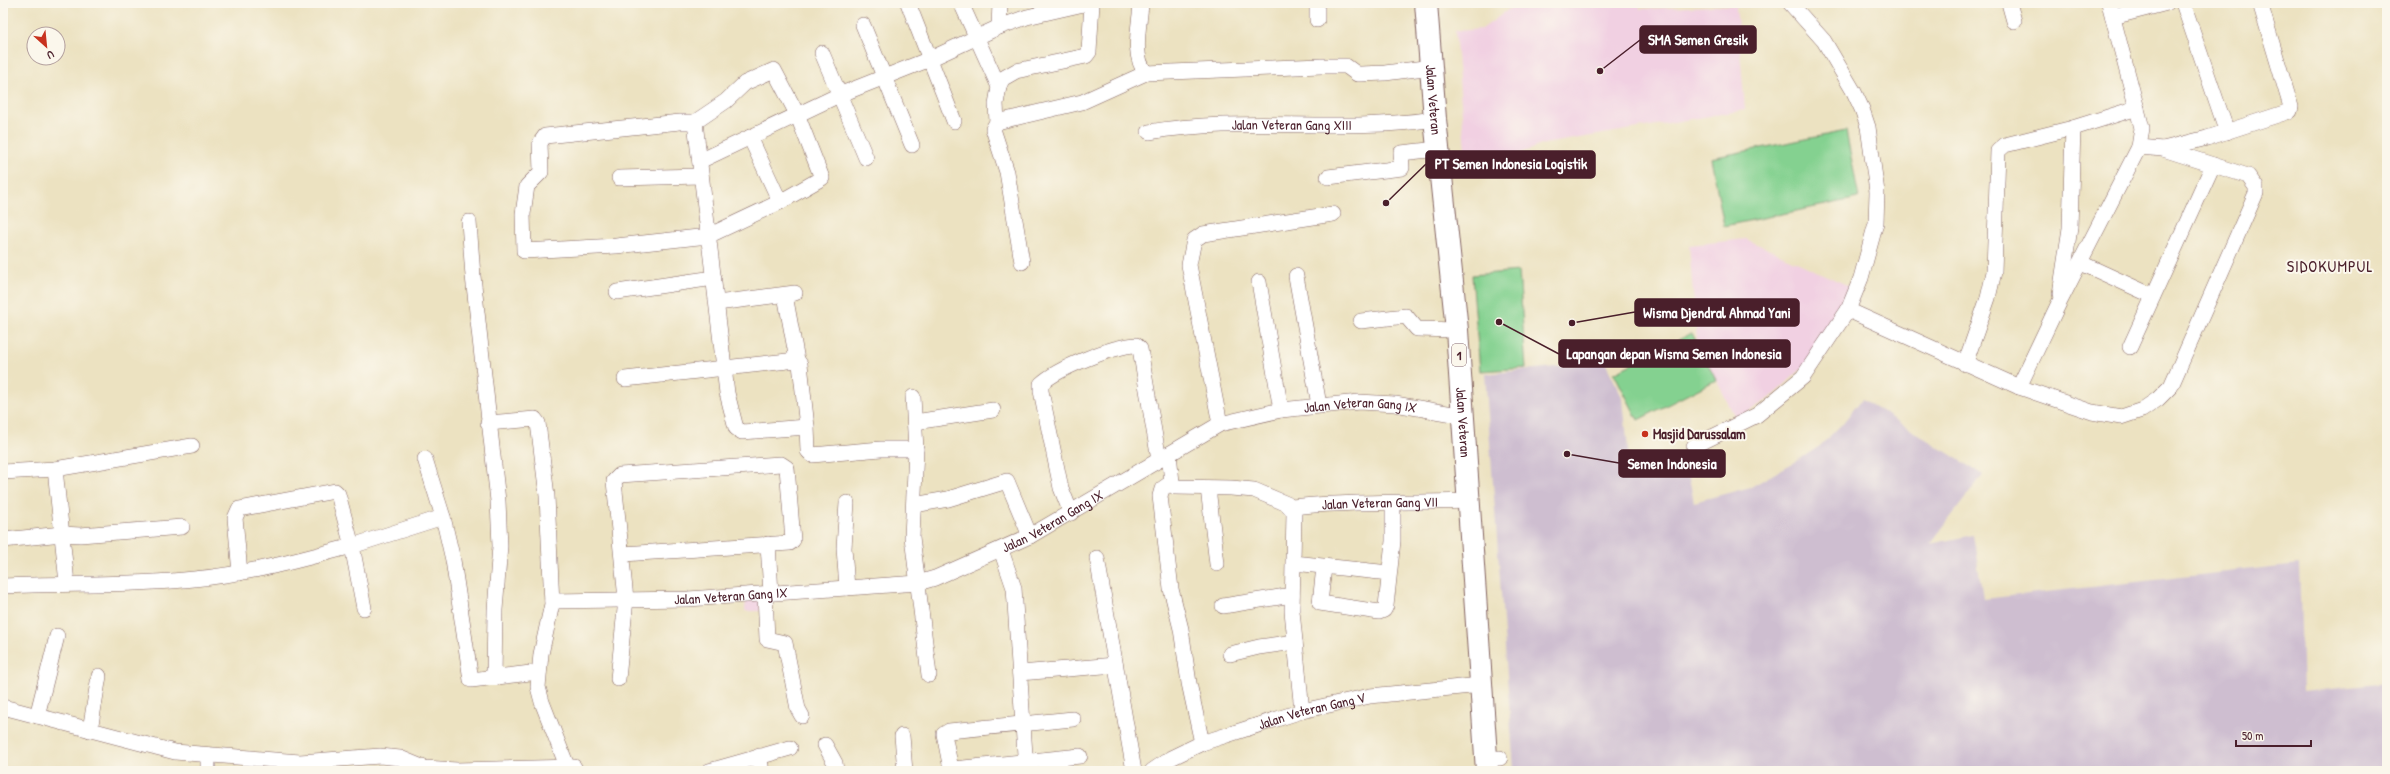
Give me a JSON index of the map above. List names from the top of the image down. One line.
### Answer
{"streets":{"highway":["Jalan Veteran","1"],"street":["Jalan Veteran Gang XIII","Jalan Veteran Gang IX","Jalan Veteran Gang VII","Jalan Veteran Gang V"]},"crossings":[["Jalan Veteran","Jalan Veteran Gang XIII"],["Jalan Veteran","Jalan Veteran Gang IX"],["Jalan Veteran","Jalan Veteran Gang VII"],["Jalan Veteran","Jalan Veteran Gang V"]],"districts":["SIDOKUMPUL"],"places":["SMA Semen Gresik","PT Semen Indonesia Logistik","Lapangan depan Wisma Semen Indonesia","Wisma Djendral Ahmad Yani","Masjid Darussalam","Semen Indonesia"],"scale_bar":"50 m","north":"bottom right"}
